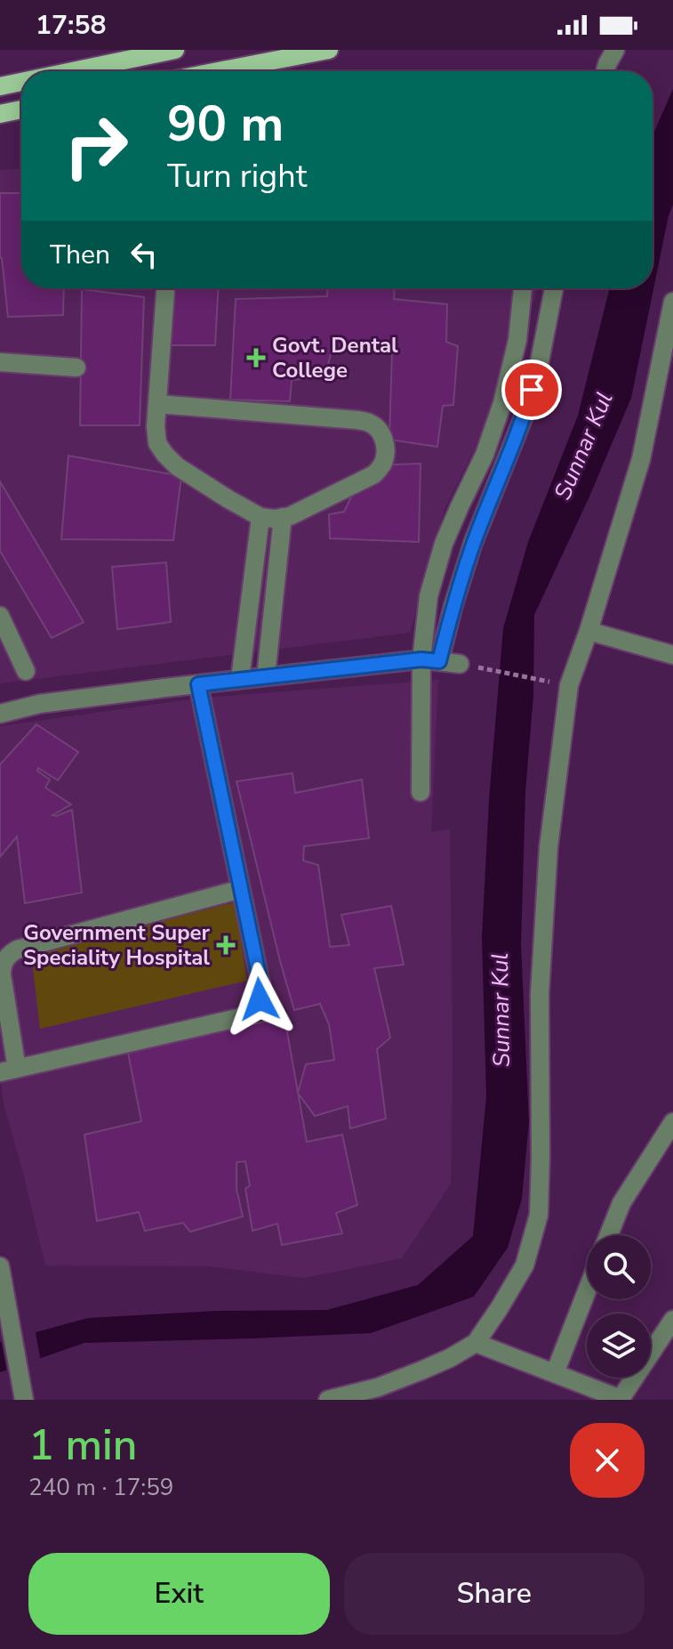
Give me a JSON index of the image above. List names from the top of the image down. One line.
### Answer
{"water":["Sunnar Kul"],"places":{"health":["Govt. Dental College","Government Super Speciality Hospital"]},"page":{"status":"17:58","turn":["90 m","Turn right"],"then":"Then","heading":["1 min","240 m · 17:59"],"buttons":["Exit","Share"]}}
